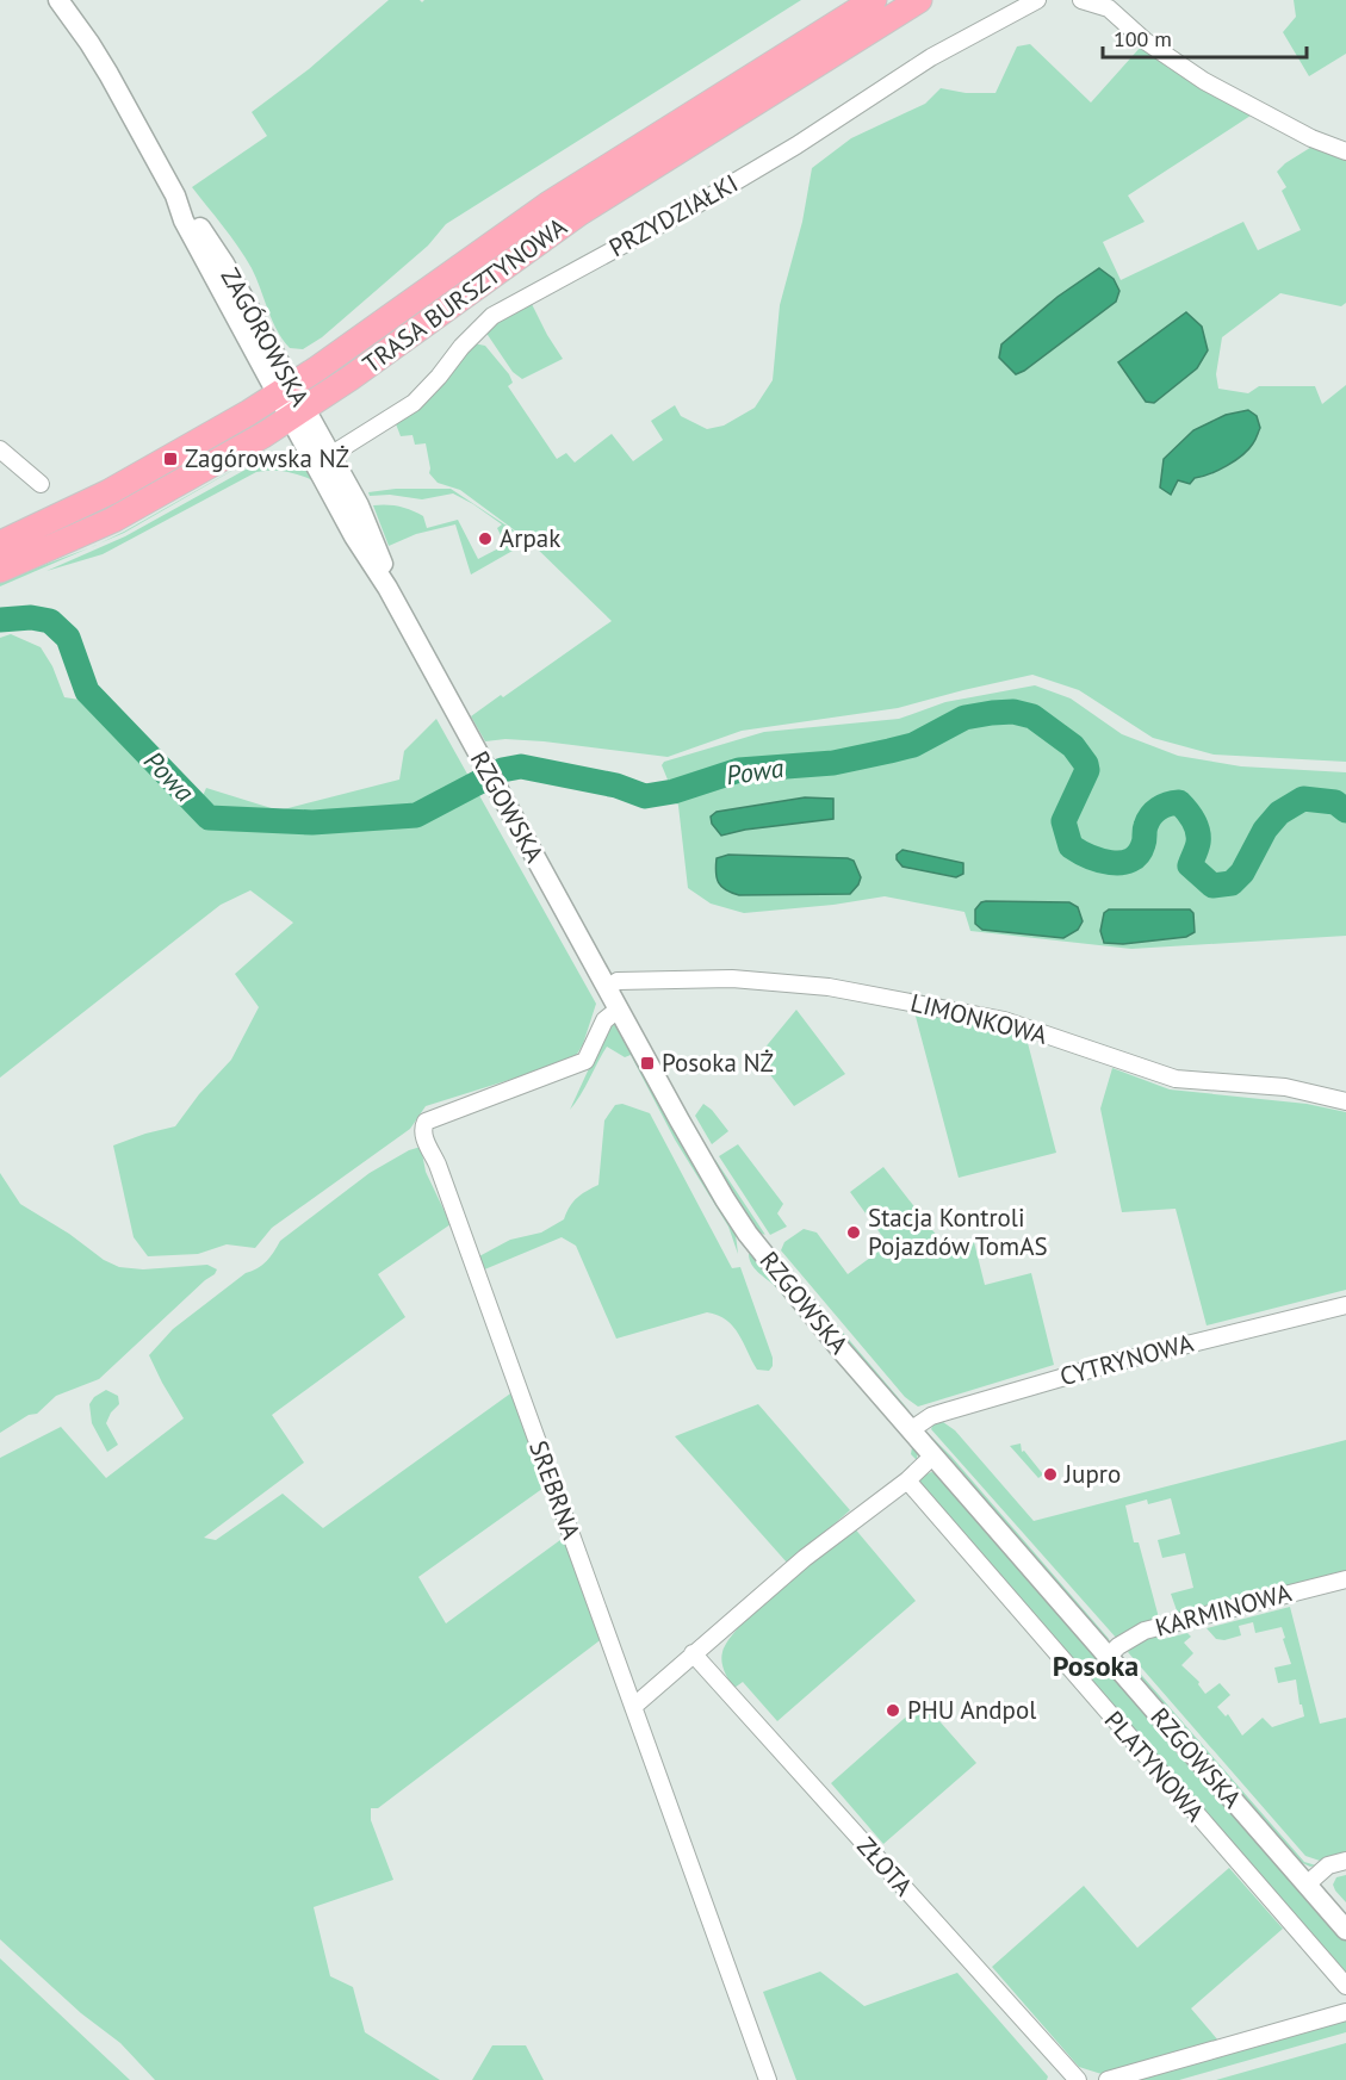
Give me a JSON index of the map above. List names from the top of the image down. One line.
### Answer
{"streets":{"main road":["TRASA BURSZTYNOWA"],"street":["PRZYDZIAŁKI","ZAGÓROWSKA","RZGOWSKA","LIMONKOWA","CYTRYNOWA","SREBRNA","KARMINOWA","PLATYNOWA","ZŁOTA"]},"crossings":[["PRZYDZIAŁKI","ZAGÓROWSKA"],["TRASA BURSZTYNOWA","ZAGÓROWSKA"],["ZAGÓROWSKA","RZGOWSKA"],["RZGOWSKA","LIMONKOWA"],["RZGOWSKA","CYTRYNOWA"],["RZGOWSKA","SREBRNA"],["RZGOWSKA","KARMINOWA"]],"districts":["Posoka"],"water":["Powa"],"places":{"transit":["Zagórowska NŻ","Posoka NŻ"],"other":["Arpak","Stacja Kontroli Pojazdów TomAS","Jupro","PHU Andpol"]},"scale_bar":"100 m"}
